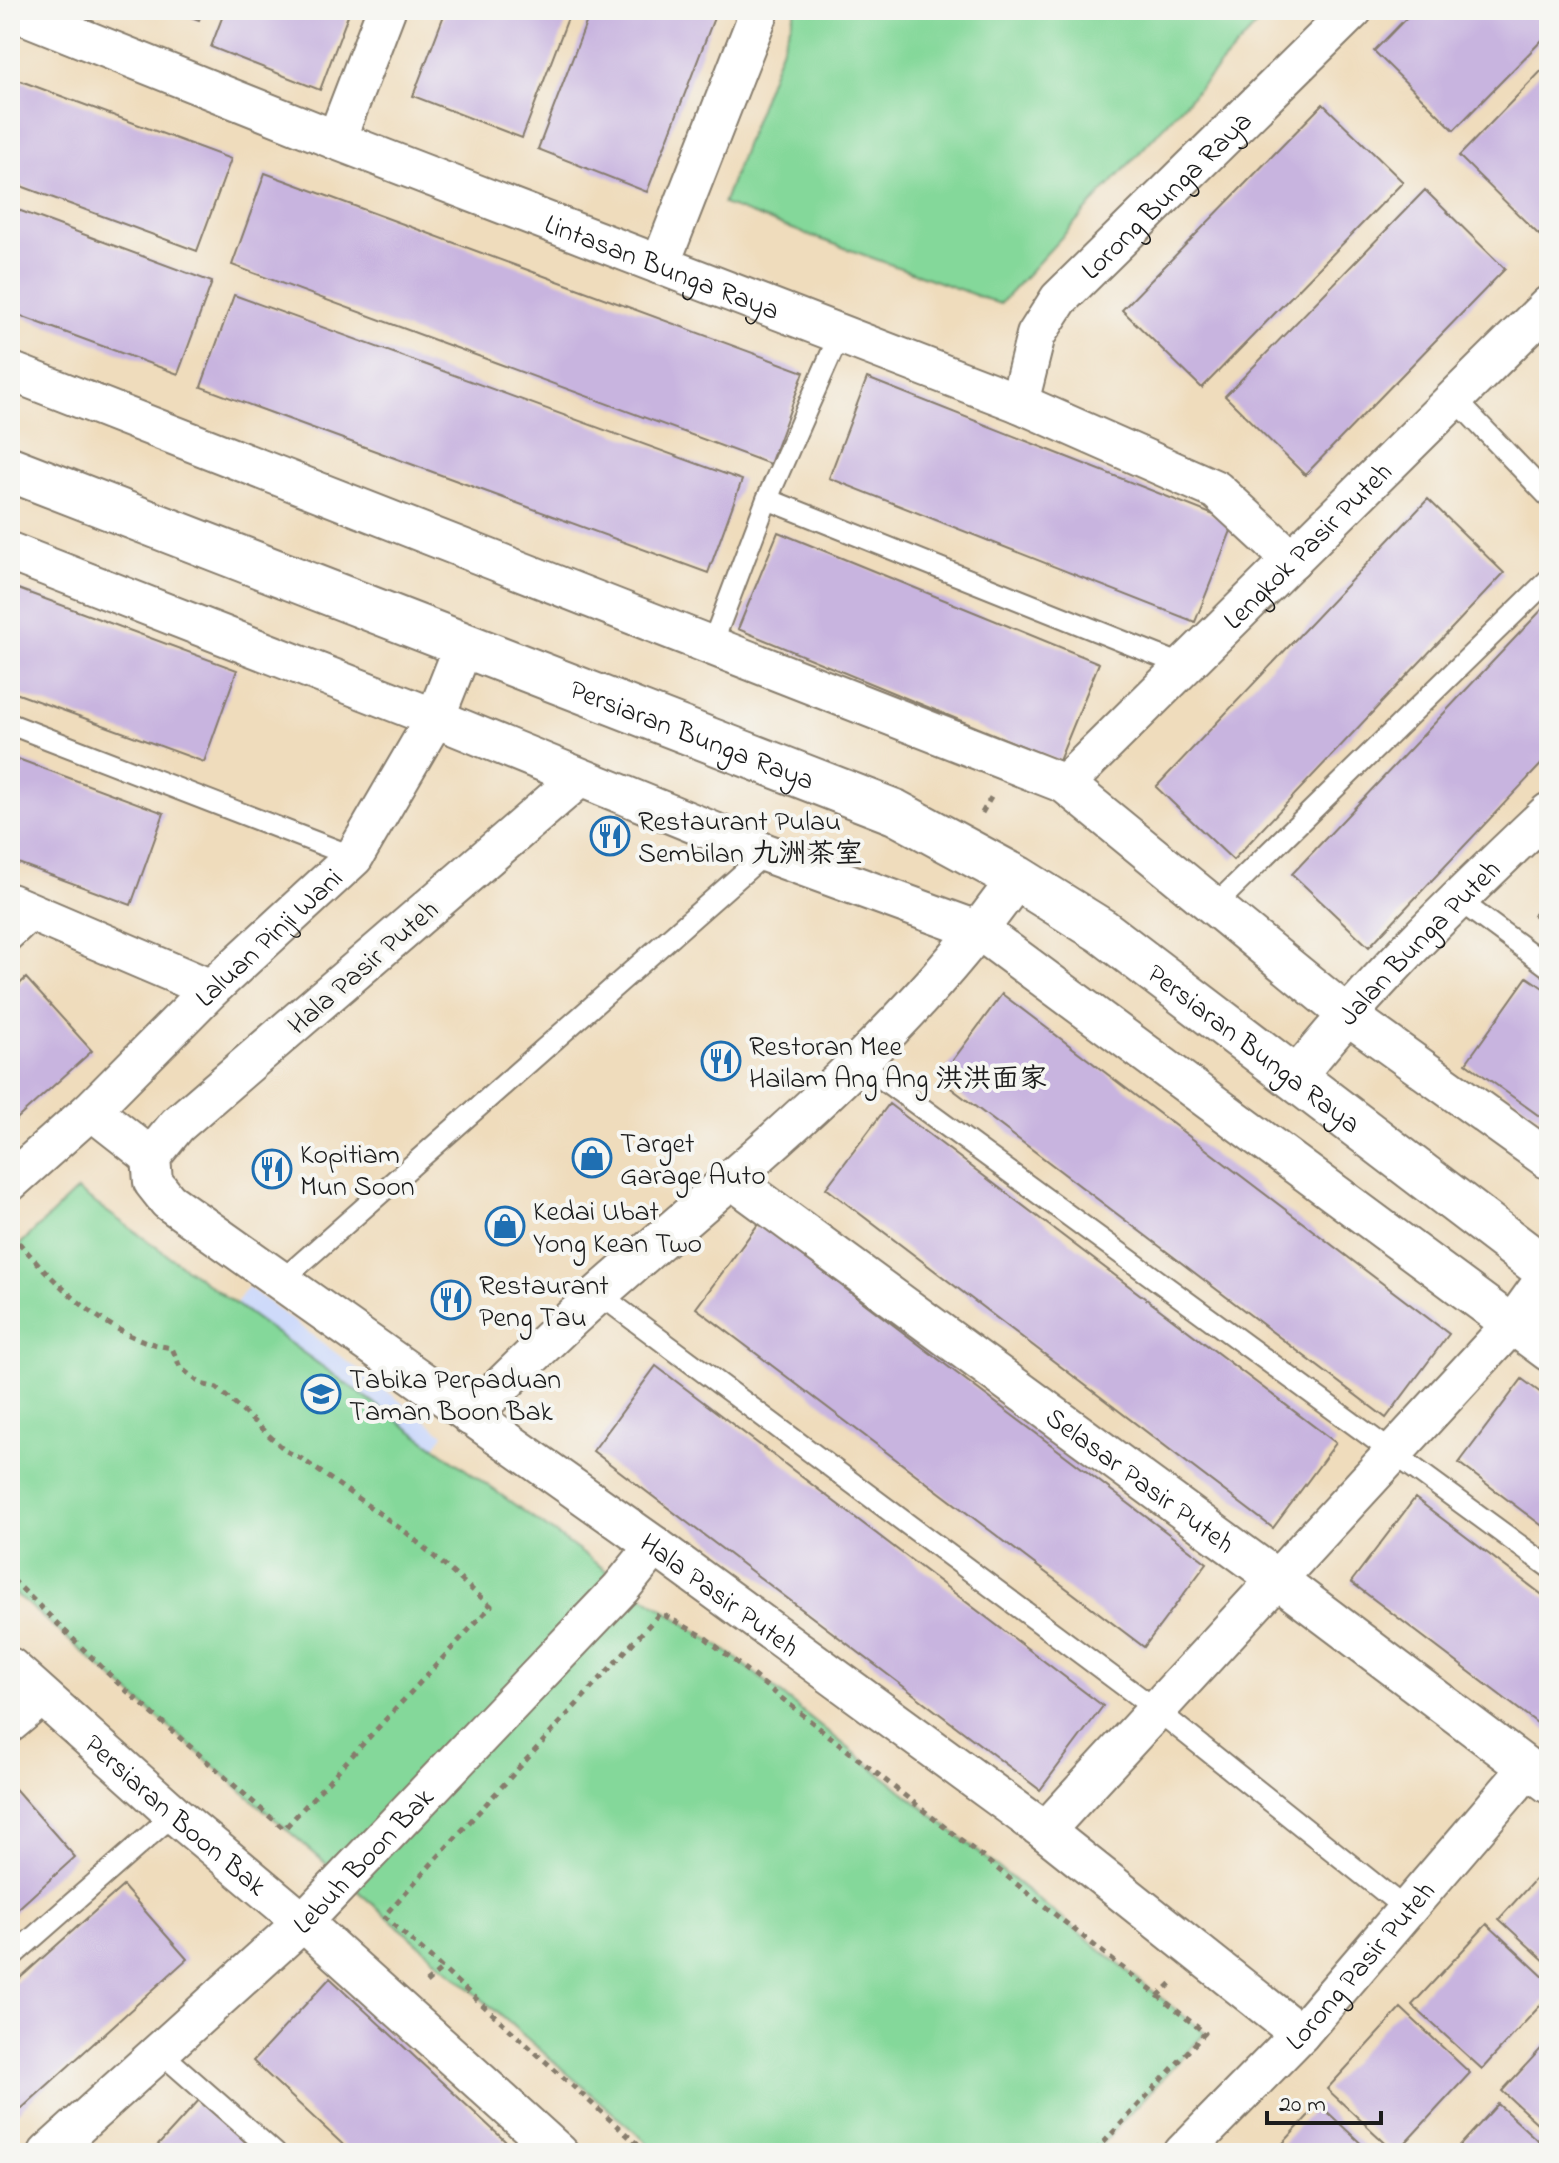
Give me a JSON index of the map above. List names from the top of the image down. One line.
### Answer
{"streets":{"street":["Lorong Bunga Raya","Lintasan Bunga Raya","Lengkok Pasir Puteh","Persiaran Bunga Raya","Laluan Pinji Wani","Jalan Bunga Puteh","Hala Pasir Puteh","Selasar Pasir Puteh","Persiaran Boon Bak","Lebuh Boon Bak","Lorong Pasir Puteh"]},"crossings":[["Lorong Bunga Raya","Lintasan Bunga Raya"],["Lintasan Bunga Raya","Lengkok Pasir Puteh"],["Persiaran Bunga Raya","Laluan Pinji Wani"],["Persiaran Bunga Raya","Jalan Bunga Puteh"],["Hala Pasir Puteh","Lebuh Boon Bak"],["Hala Pasir Puteh","Lorong Pasir Puteh"],["Selasar Pasir Puteh","Lorong Pasir Puteh"],["Persiaran Boon Bak","Lebuh Boon Bak"]],"places":{"restaurant":["Restaurant Pulau Sembilan 九洲茶室","Restoran Mee Hailam Ang Ang 洪洪面家","Kopitiam Mun Soon","Restaurant Peng Tau"],"shop":["Target Garage Auto","Kedai Ubat Yong Kean Two"],"school or university":["Tabika Perpaduan Taman Boon Bak"]},"scale_bar":"20 m"}
